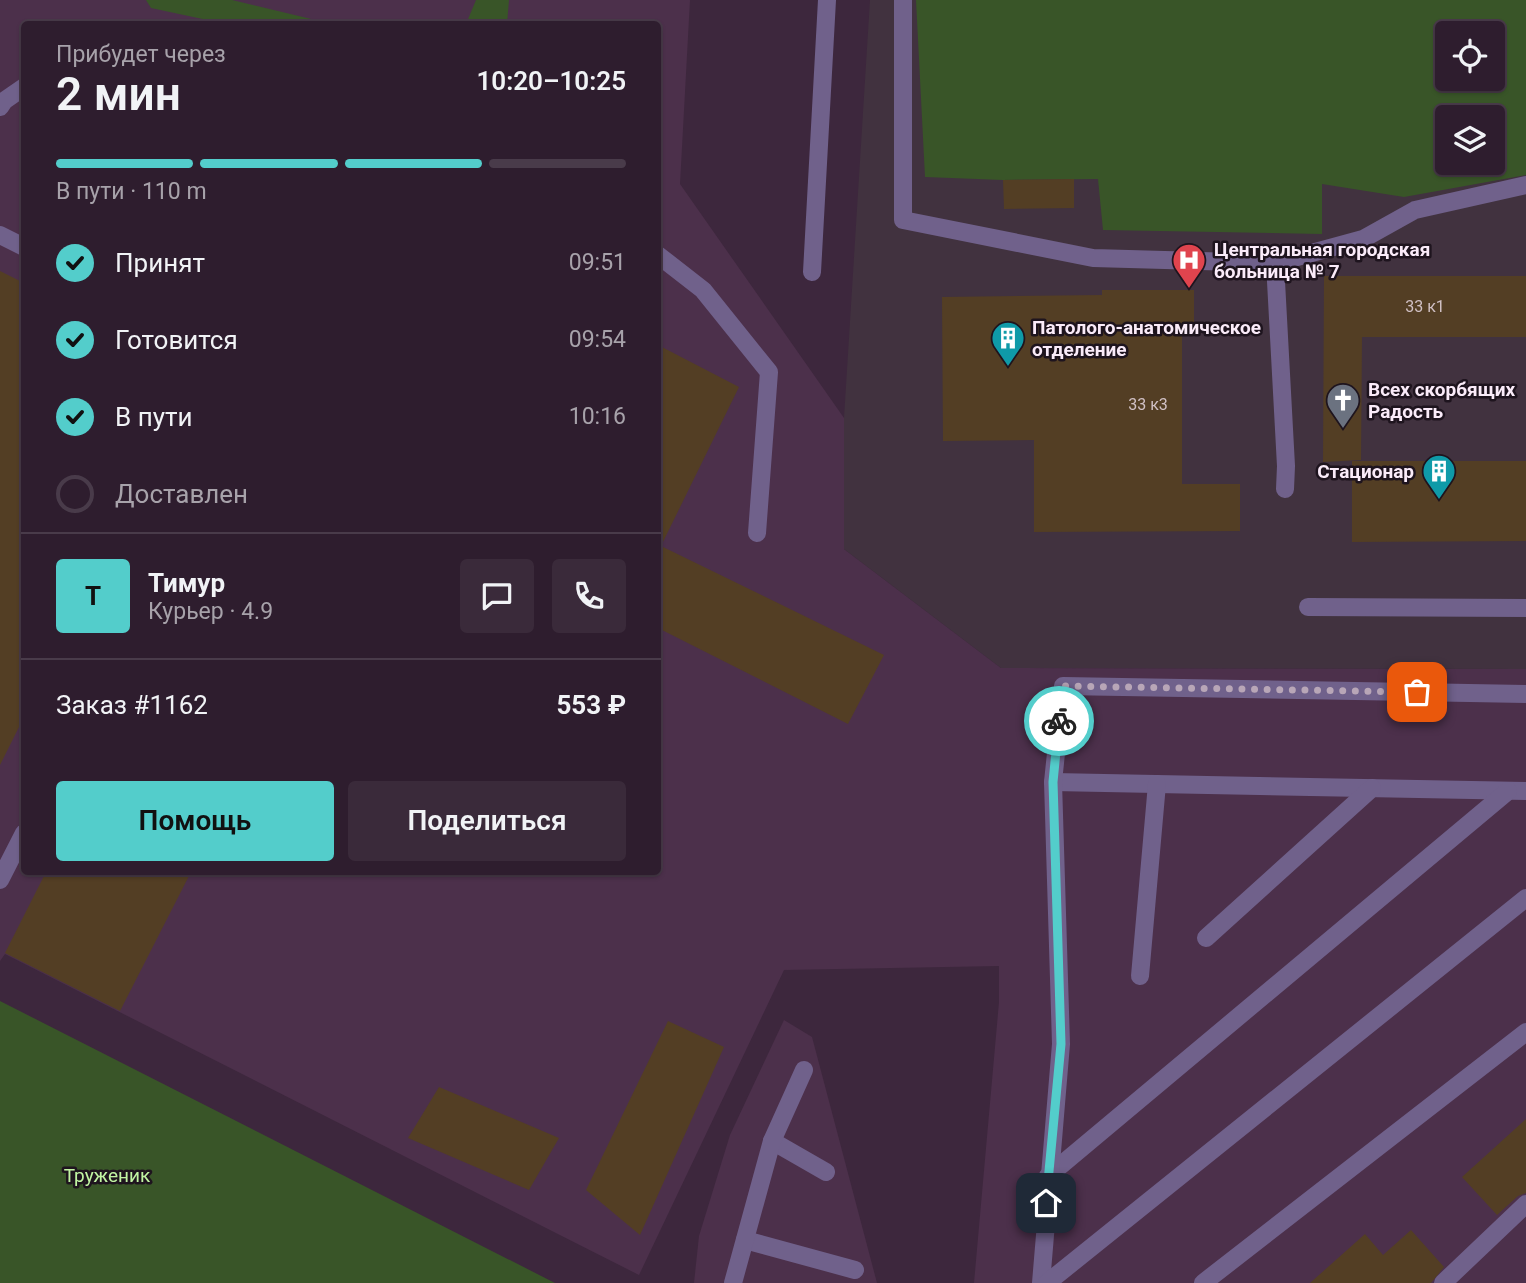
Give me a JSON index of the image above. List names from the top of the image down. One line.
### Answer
{"parks":["Труженик"],"places":{"hospital":["Центральная городская больница № 7"],"building":["Патолого-анатомическое отделение","Стационар"],"church":["Всех скорбящих Радость"]},"house_numbers":["33 к1","33 к3"],"page":{"heading":["2 мин","Прибудет через","10:20–10:25"],"panel":["Тимур","Курьер · 4.9","Заказ #1162","553 ₽"],"bar":"В пути · 110 m","list":[["Принят","09:51"],["Готовится","09:54"],["В пути","10:16"],"Доставлен"],"round":"Т","buttons":["Помощь","Поделиться"]}}
